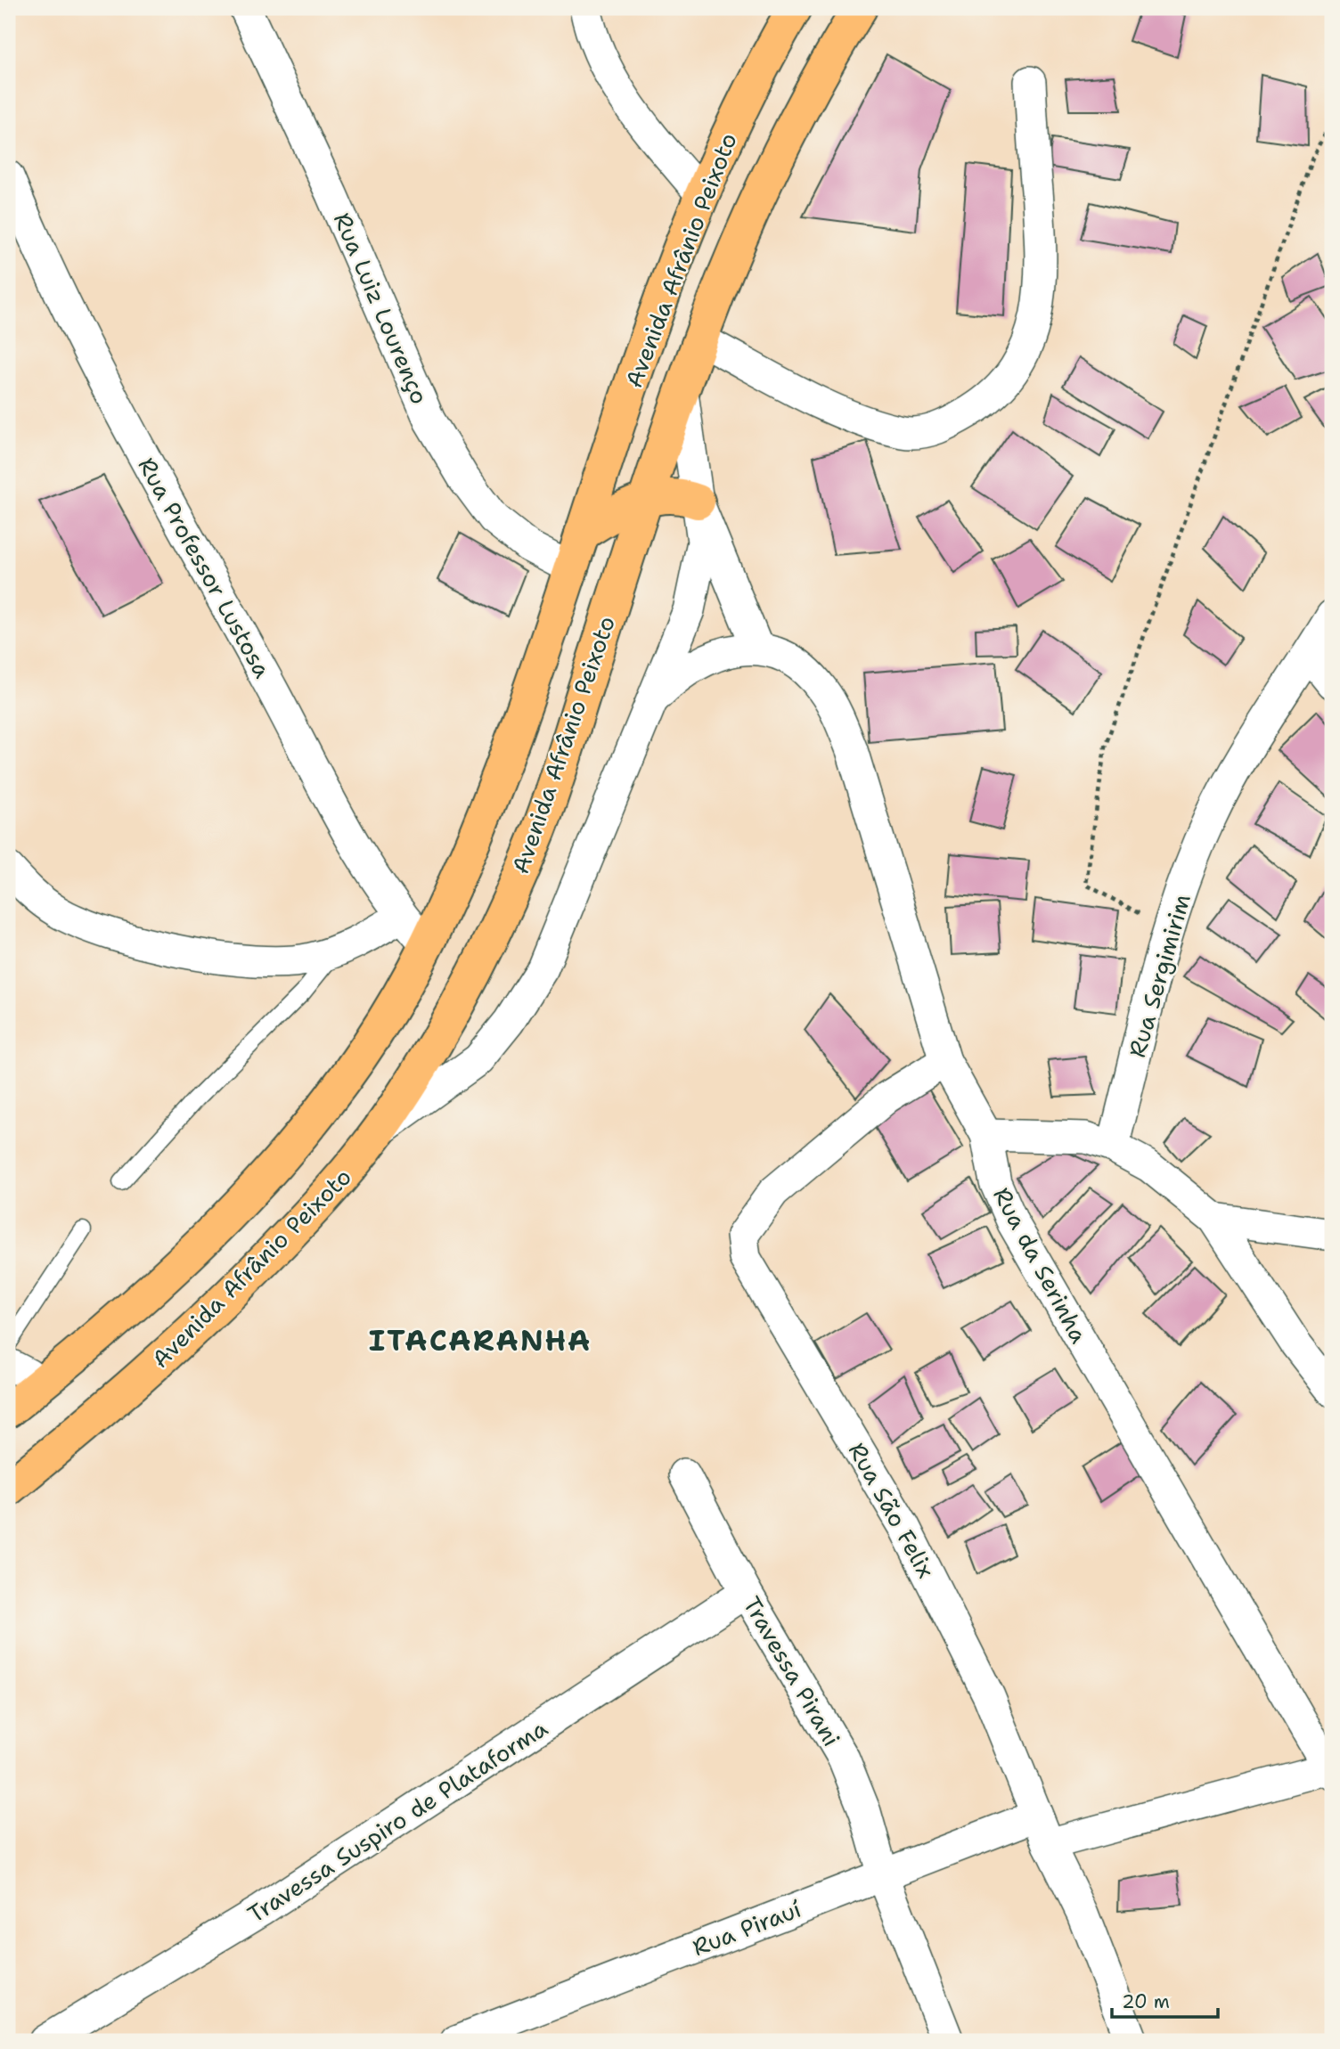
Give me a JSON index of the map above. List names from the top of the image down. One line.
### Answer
{"streets":{"main road":["Avenida Afrânio Peixoto"],"street":["Rua Luiz Lourenço","Rua Professor Lustosa","Rua Sergimirim","Rua da Serinha","Rua São Felix","Travessa Pirani","Travessa Suspiro de Plataforma","Rua Pirauí"]},"crossings":[["Avenida Afrânio Peixoto","Rua Luiz Lourenço"],["Avenida Afrânio Peixoto","Rua Professor Lustosa"],["Rua da Serinha","Rua São Felix"],["Rua São Felix","Rua Pirauí"],["Travessa Pirani","Travessa Suspiro de Plataforma"],["Travessa Pirani","Rua Pirauí"]],"districts":["ITACARANHA"],"scale_bar":"20 m"}
